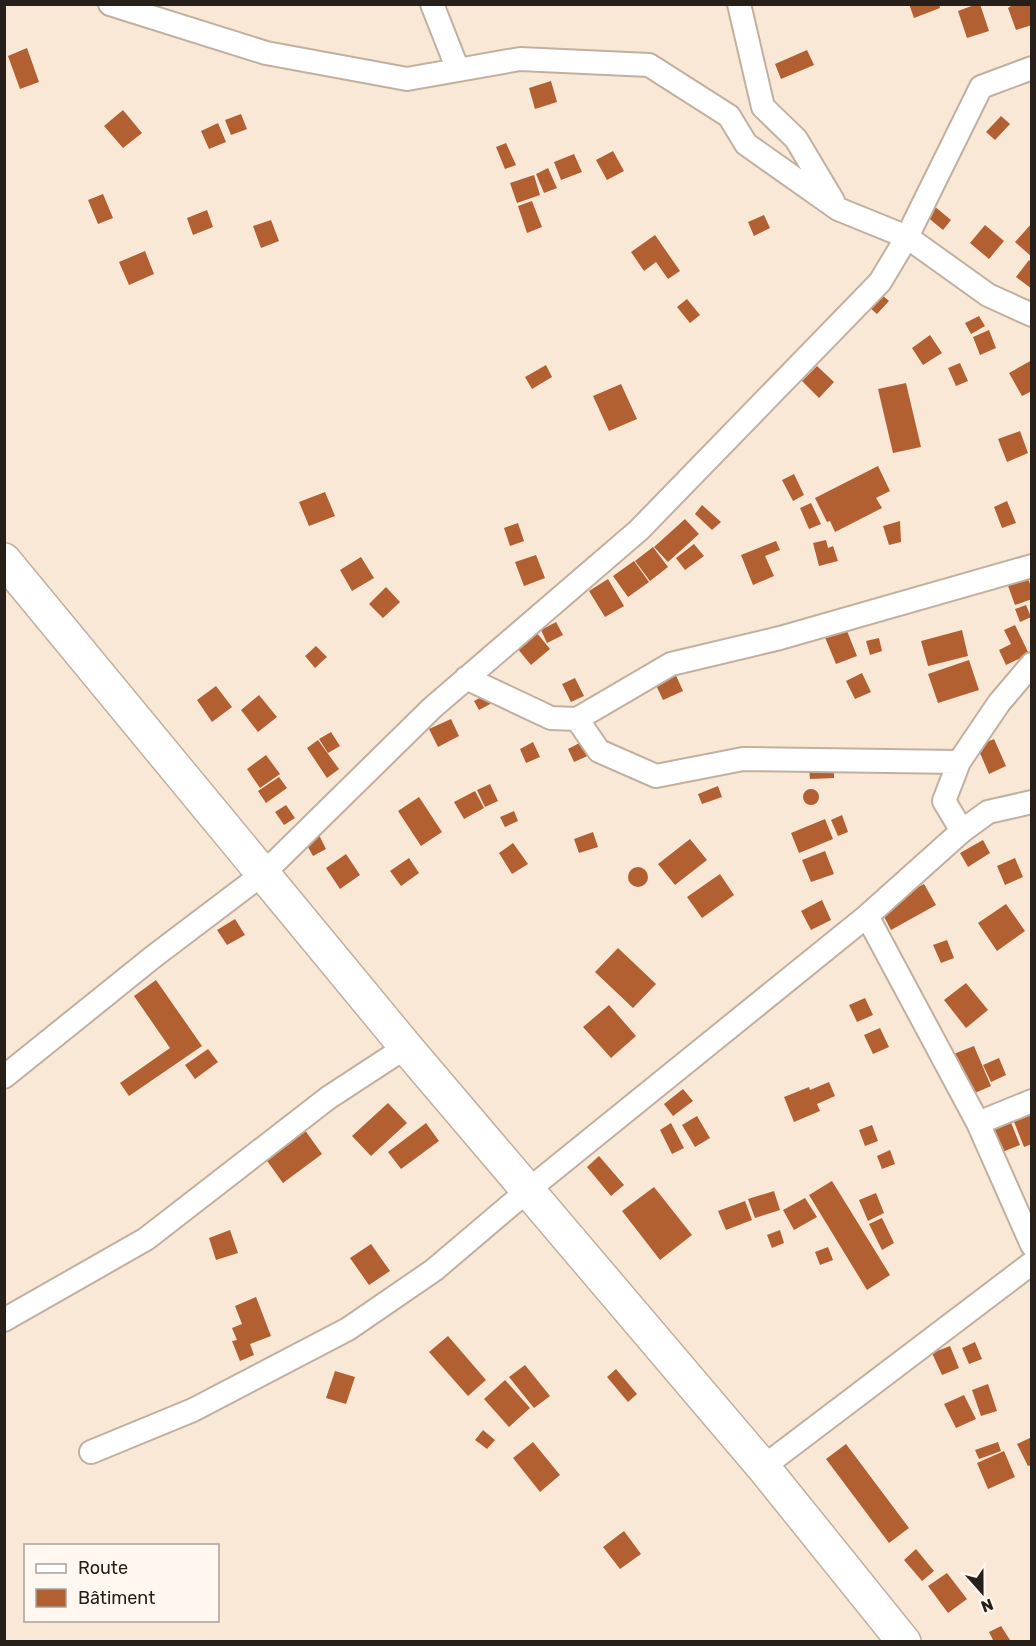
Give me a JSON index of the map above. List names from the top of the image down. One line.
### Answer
{"legend":["Route","Bâtiment"],"north":"bottom"}
